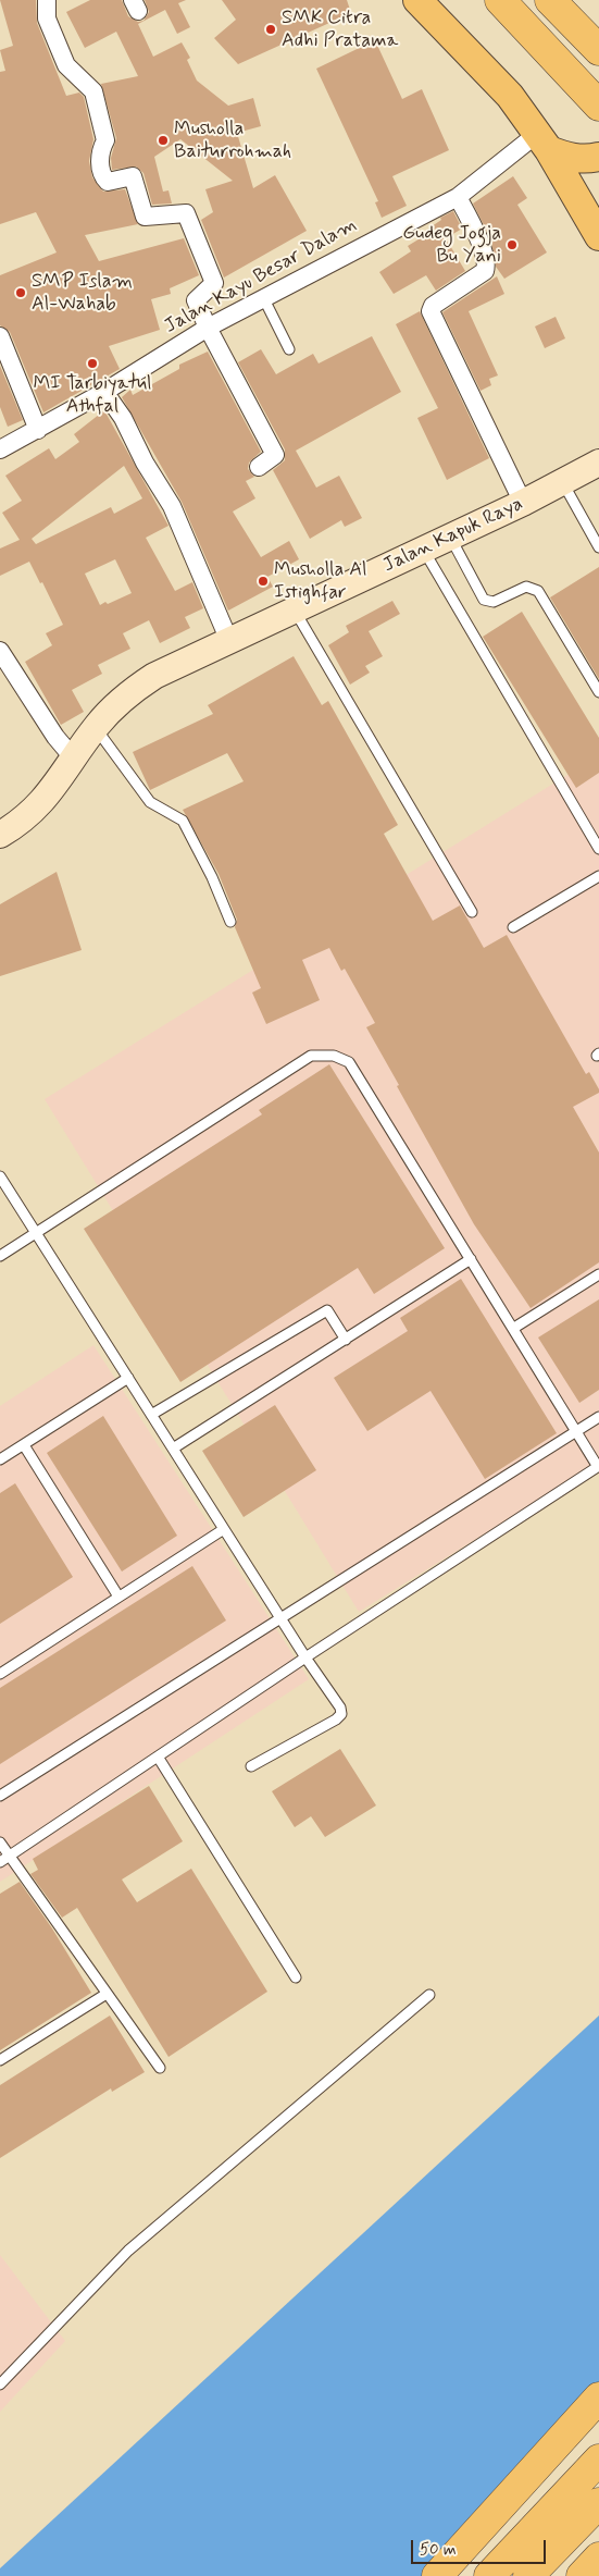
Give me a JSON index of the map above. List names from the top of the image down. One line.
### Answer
{"streets":{"main road":["Jalan Kapuk Raya"],"street":["Jalan Kayu Besar Dalam"]},"places":["SMK Citra Adhi Pratama","Musholla Baiturrohmah","Gudeg Jogja Bu Yani","SMP Islam Al-Wahab","MI Tarbiyatul Athfal","Musholla Al Istighfar"],"scale_bar":"50 m"}
